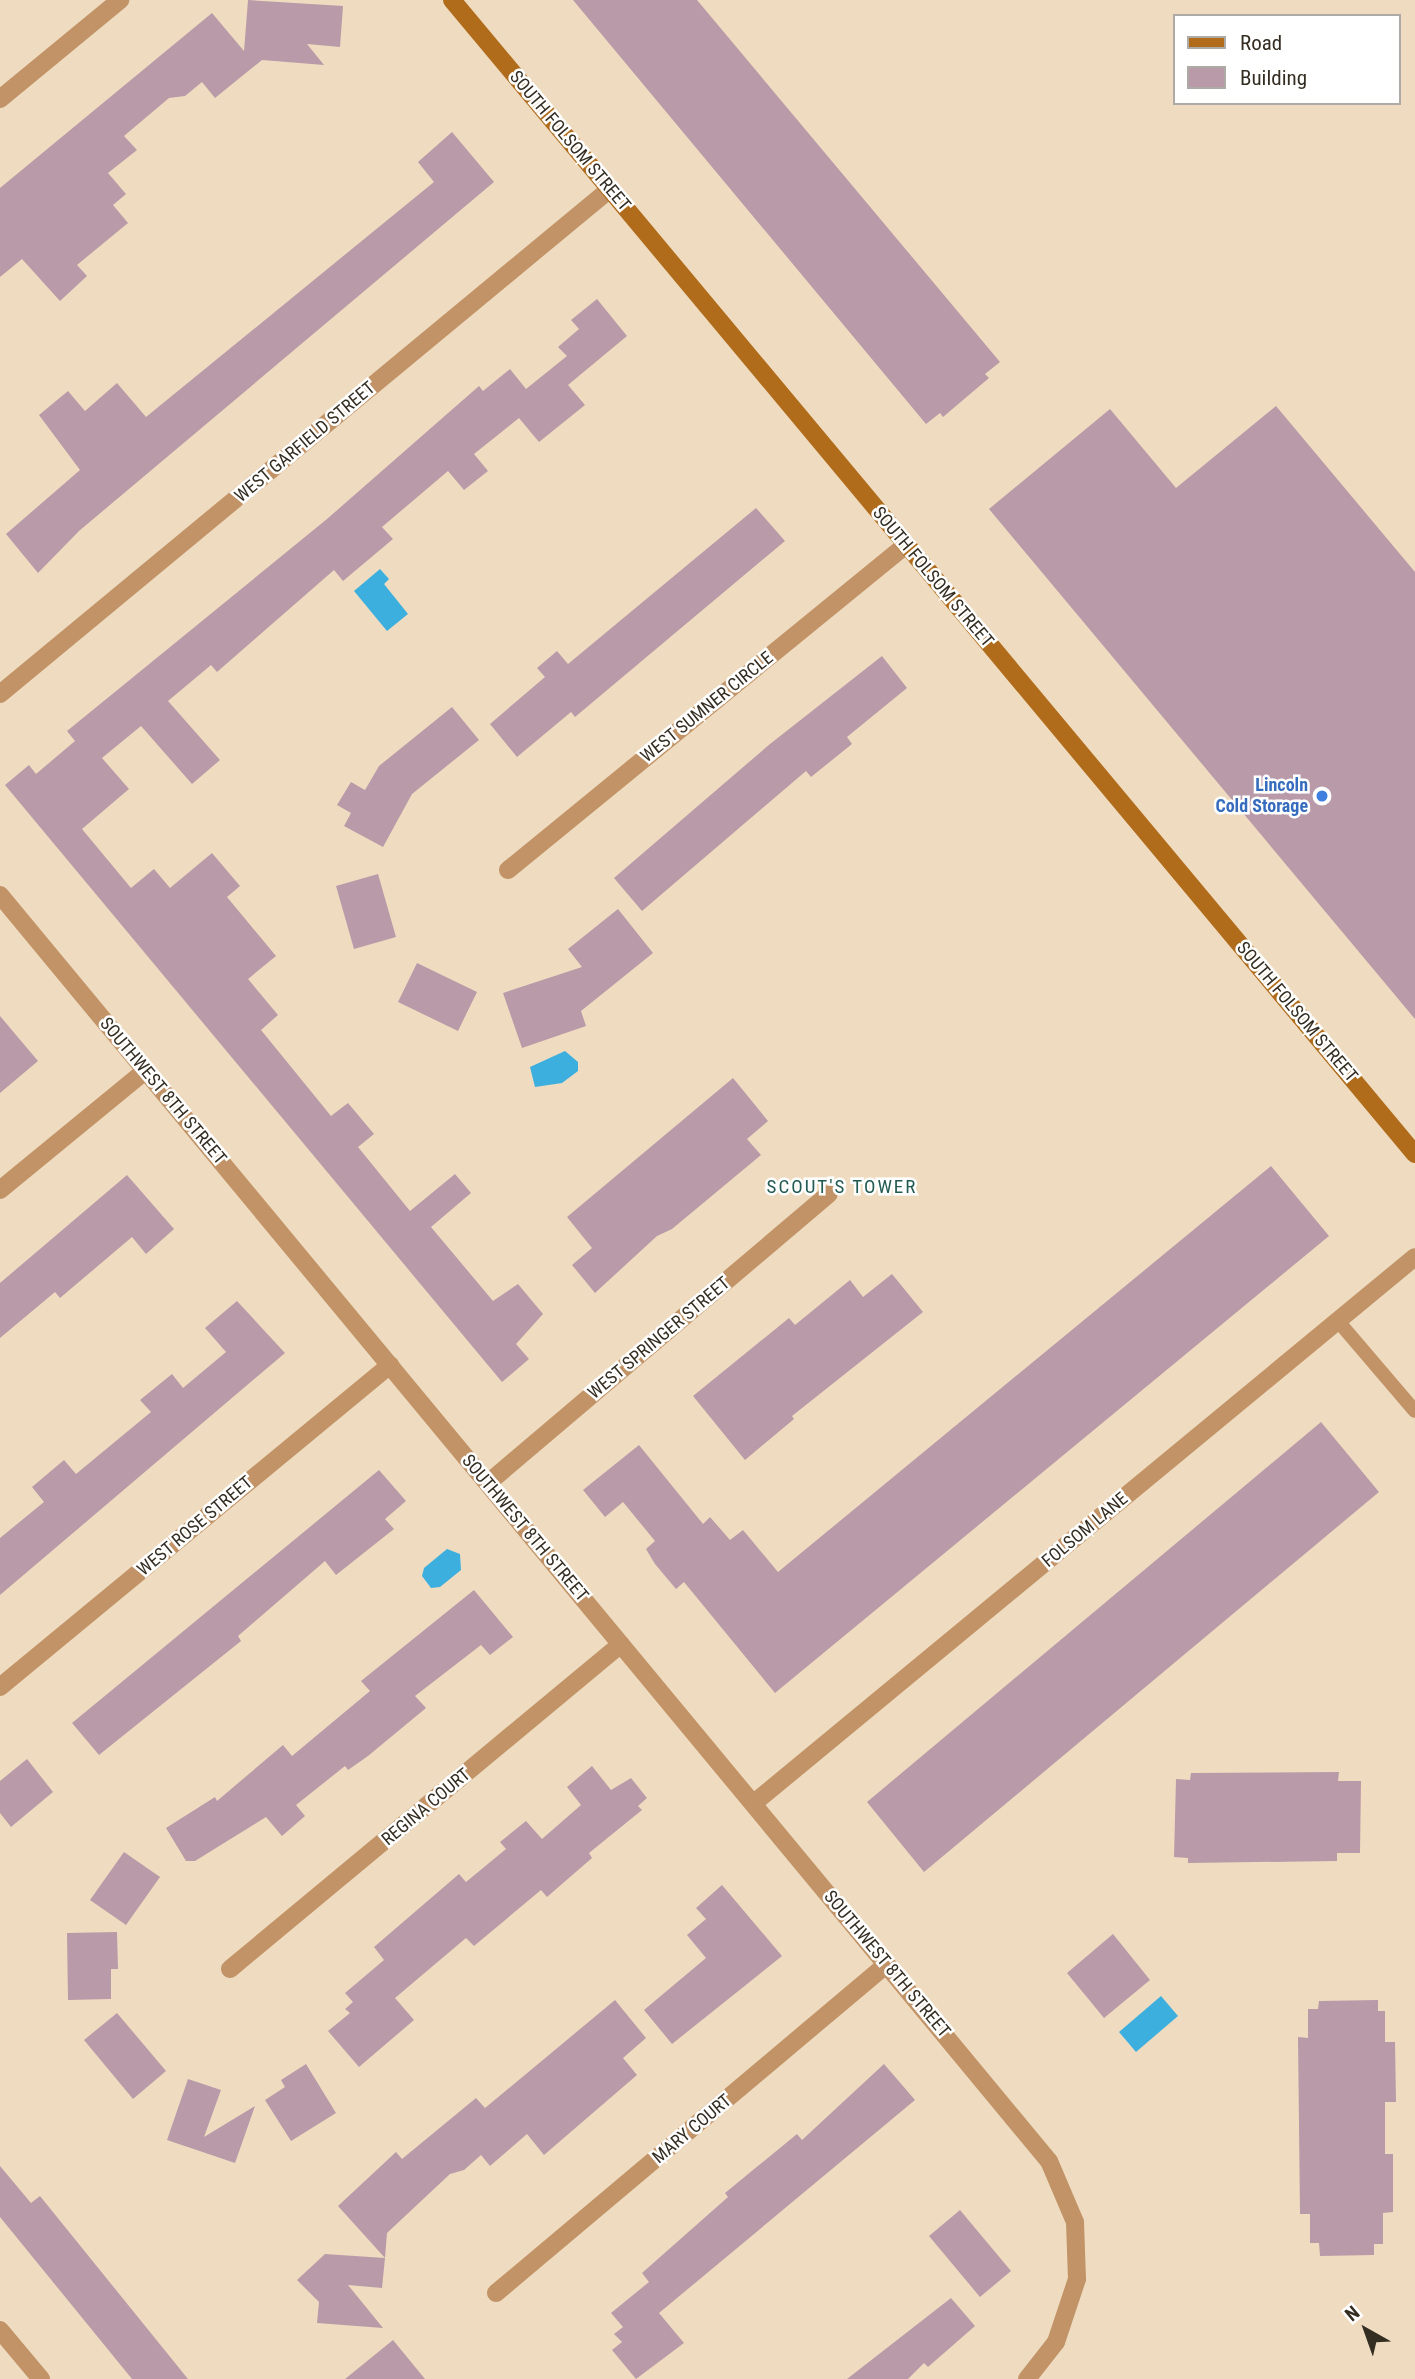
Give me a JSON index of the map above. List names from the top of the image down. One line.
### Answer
{"streets":{"street":["SOUTH FOLSOM STREET","WEST GARFIELD STREET","WEST SUMNER CIRCLE","SOUTHWEST 8TH STREET","WEST SPRINGER STREET","WEST ROSE STREET","FOLSOM LANE","REGINA COURT","MARY COURT"]},"crossings":[["SOUTH FOLSOM STREET","WEST GARFIELD STREET"],["SOUTH FOLSOM STREET","WEST SUMNER CIRCLE"],["SOUTHWEST 8TH STREET","WEST SPRINGER STREET"],["SOUTHWEST 8TH STREET","WEST ROSE STREET"],["SOUTHWEST 8TH STREET","FOLSOM LANE"],["SOUTHWEST 8TH STREET","REGINA COURT"],["SOUTHWEST 8TH STREET","MARY COURT"]],"districts":["SCOUT'S TOWER"],"places":["Lincoln Cold Storage"],"legend":["Road","Building"],"north":"top left"}
